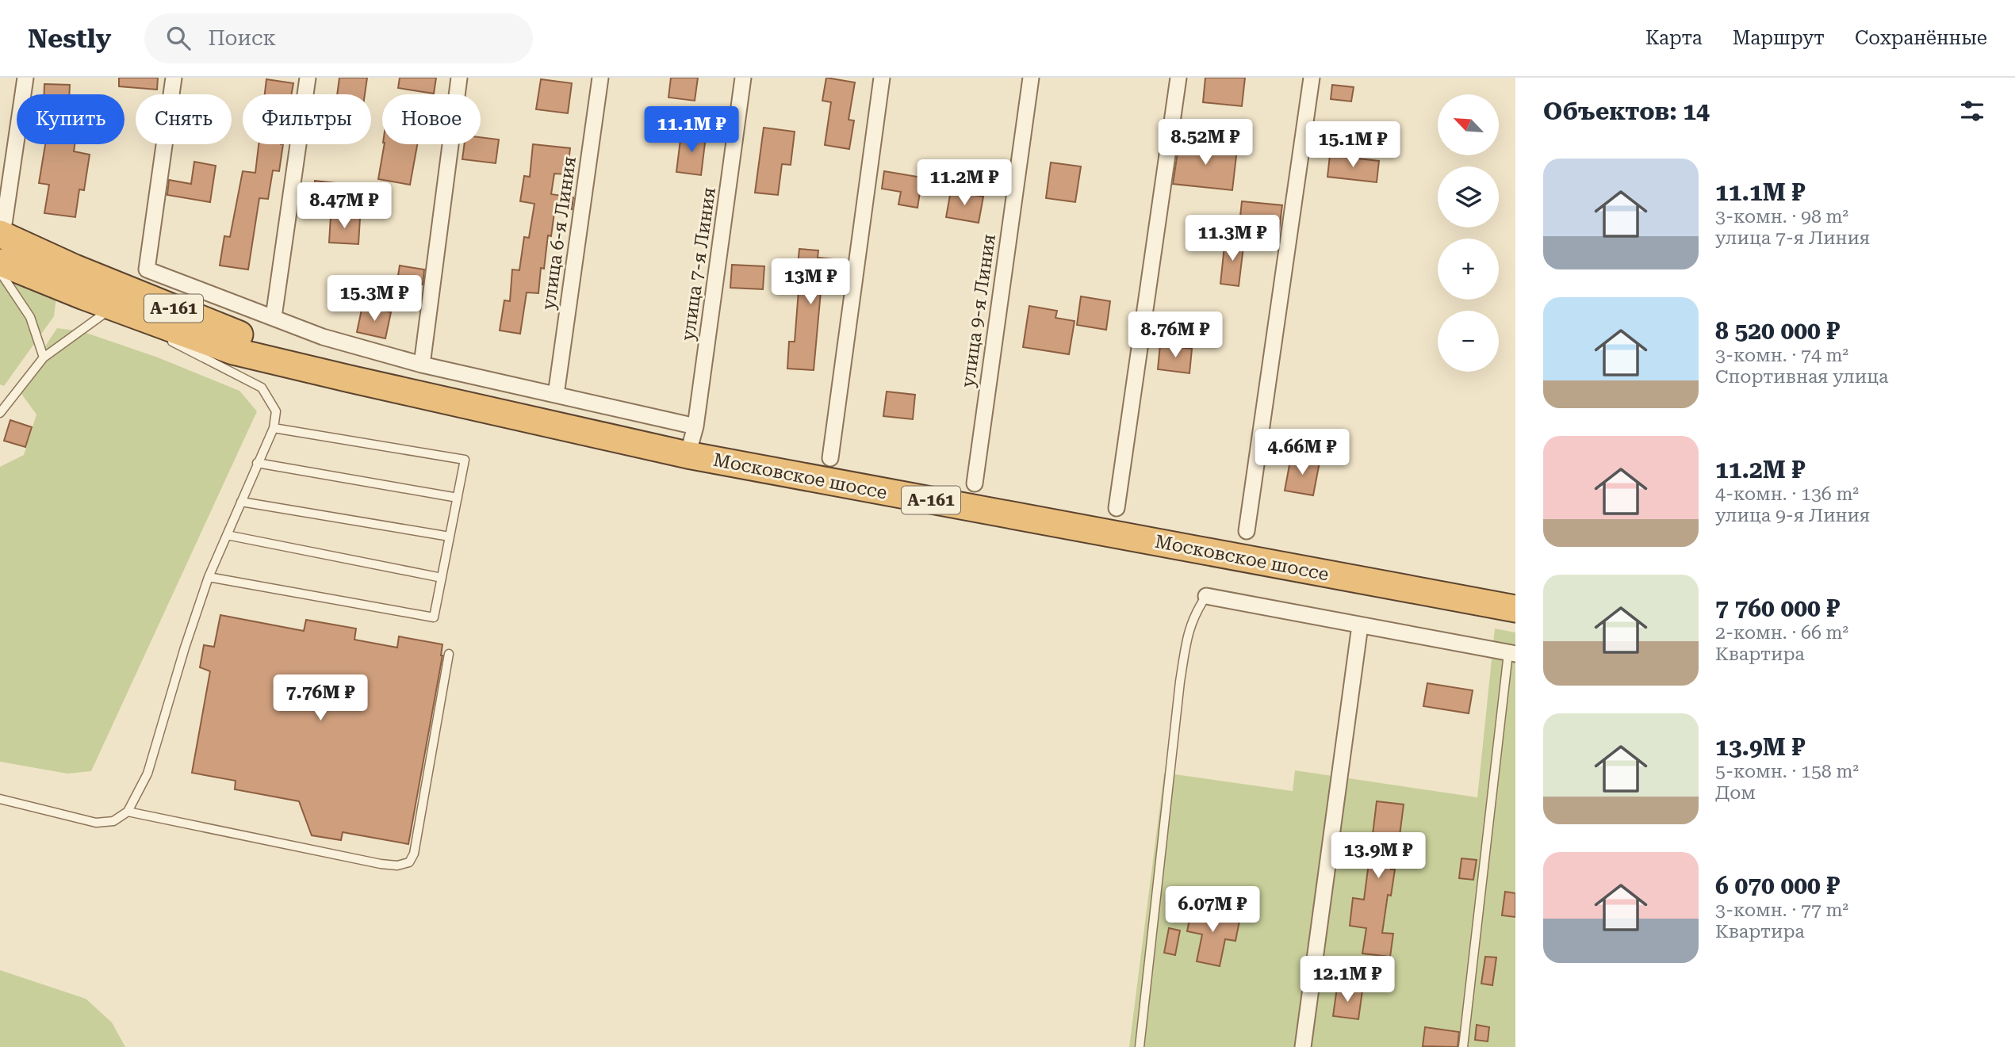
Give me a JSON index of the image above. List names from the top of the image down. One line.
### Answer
{"streets":{"highway":["А-161","Московское шоссе"],"street":["улица 6-я Линия","улица 7-я Линия","улица 9-я Линия"]},"crossings":[["улица 7-я Линия","Московское шоссе"],["А-161","Московское шоссе"]],"north":"top left","page":{"header":"Nestly","search":"Поиск","nav":["Карта","Маршрут","Сохранённые"],"heading":"Объектов: 14","map_buttons":["+","−"],"chip":["Купить","Снять","Фильтры","Новое"],"price":["11.1M ₽","8.52M ₽","15.1M ₽","11.2M ₽","8.47M ₽","11.3M ₽","13M ₽","15.3M ₽","8.76M ₽","4.66M ₽","7.76M ₽","13.9M ₽","6.07M ₽","12.1M ₽"],"list":[{"name":"11.1M ₽","note":"3-комн. · 98 m² · улица 7-я Линия"},{"name":"8 520 000 ₽","note":"3-комн. · 74 m² · Спортивная улица"},{"name":"11.2M ₽","note":"4-комн. · 136 m² · улица 9-я Линия"},{"name":"7 760 000 ₽","note":"2-комн. · 66 m² · Квартира"},{"name":"13.9M ₽","note":"5-комн. · 158 m² · Дом"},{"name":"6 070 000 ₽","note":"3-комн. · 77 m² · Квартира"}]}}
